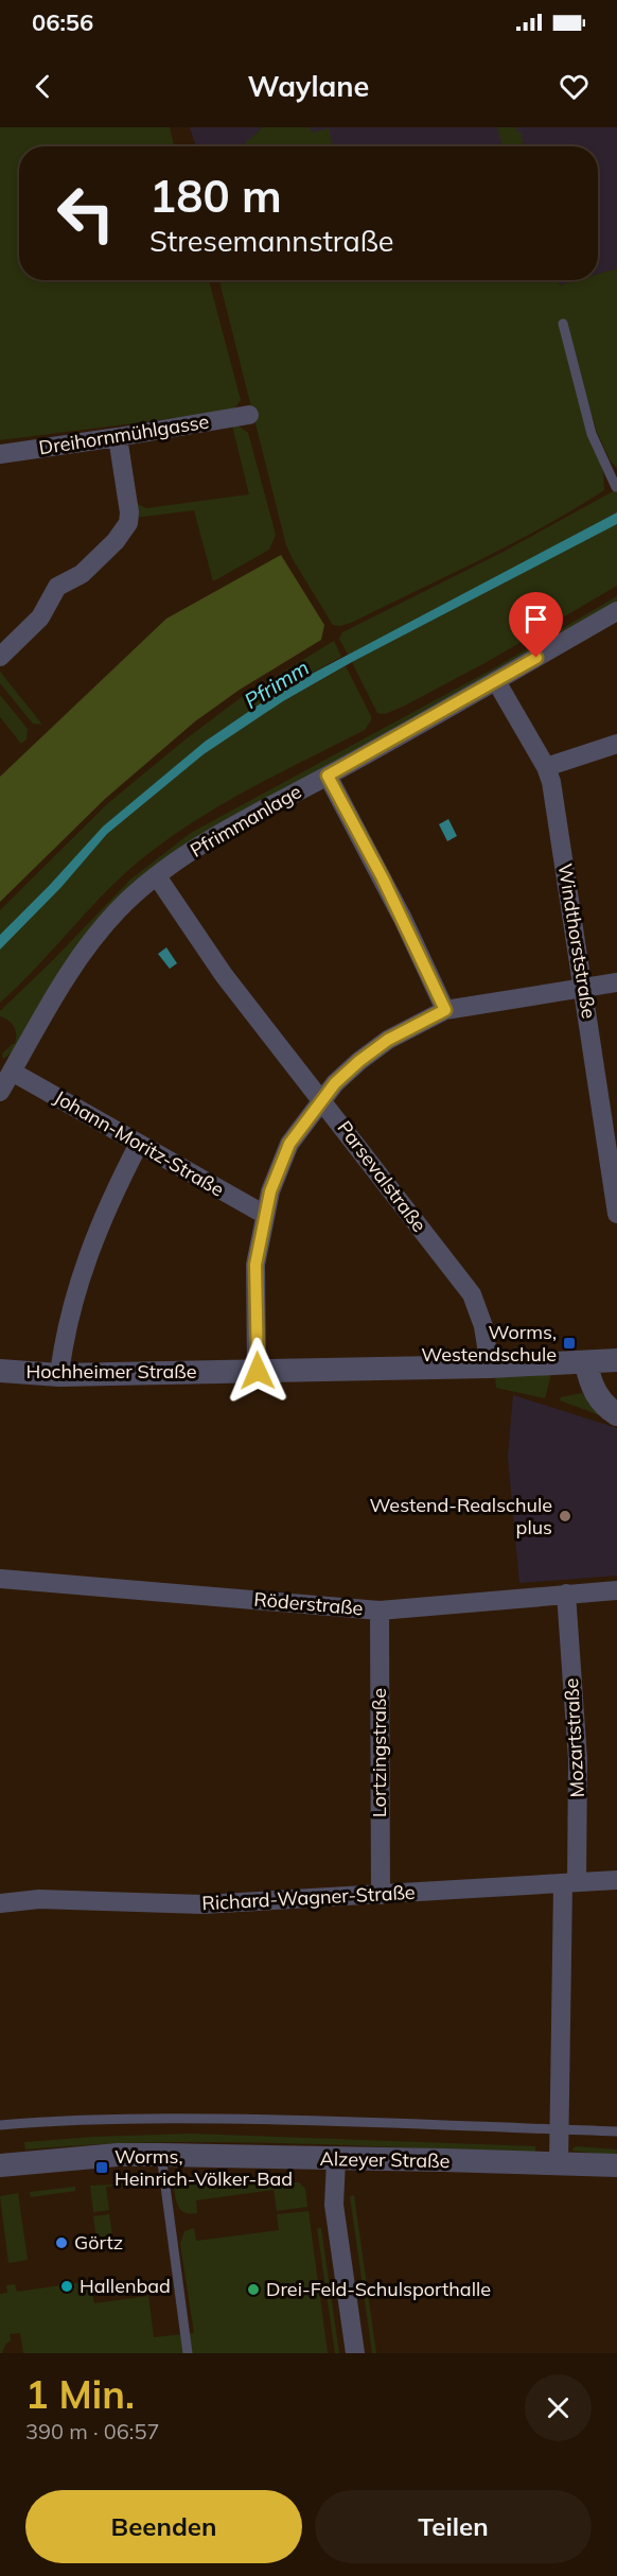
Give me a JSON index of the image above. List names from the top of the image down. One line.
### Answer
{"streets":{"street":["Dreihornmühlgasse","Pfrimmanlage","Windthorststraße","Johann-Moritz-Straße","Parsevalstraße","Hochheimer Straße","Röderstraße","Mozartstraße","Lortzingstraße","Richard-Wagner-Straße","Alzeyer Straße"]},"crossings":[["Pfrimmanlage","Windthorststraße"],["Pfrimmanlage","Johann-Moritz-Straße"],["Pfrimmanlage","Parsevalstraße"],["Parsevalstraße","Hochheimer Straße"],["Röderstraße","Mozartstraße"],["Röderstraße","Lortzingstraße"],["Mozartstraße","Richard-Wagner-Straße"],["Mozartstraße","Alzeyer Straße"],["Lortzingstraße","Richard-Wagner-Straße"]],"water":["Pfrimm"],"places":{"transit":["Worms, Westendschule","Worms, Heinrich-Völker-Bad"],"other":["Westend-Realschule plus","Görtz","Hallenbad","Drei-Feld-Schulsporthalle"]},"page":{"status":"06:56","header":"Waylane","turn":["180 m","Stresemannstraße"],"heading":["1 Min.","390 m · 06:57"],"buttons":["Beenden","Teilen"]}}
